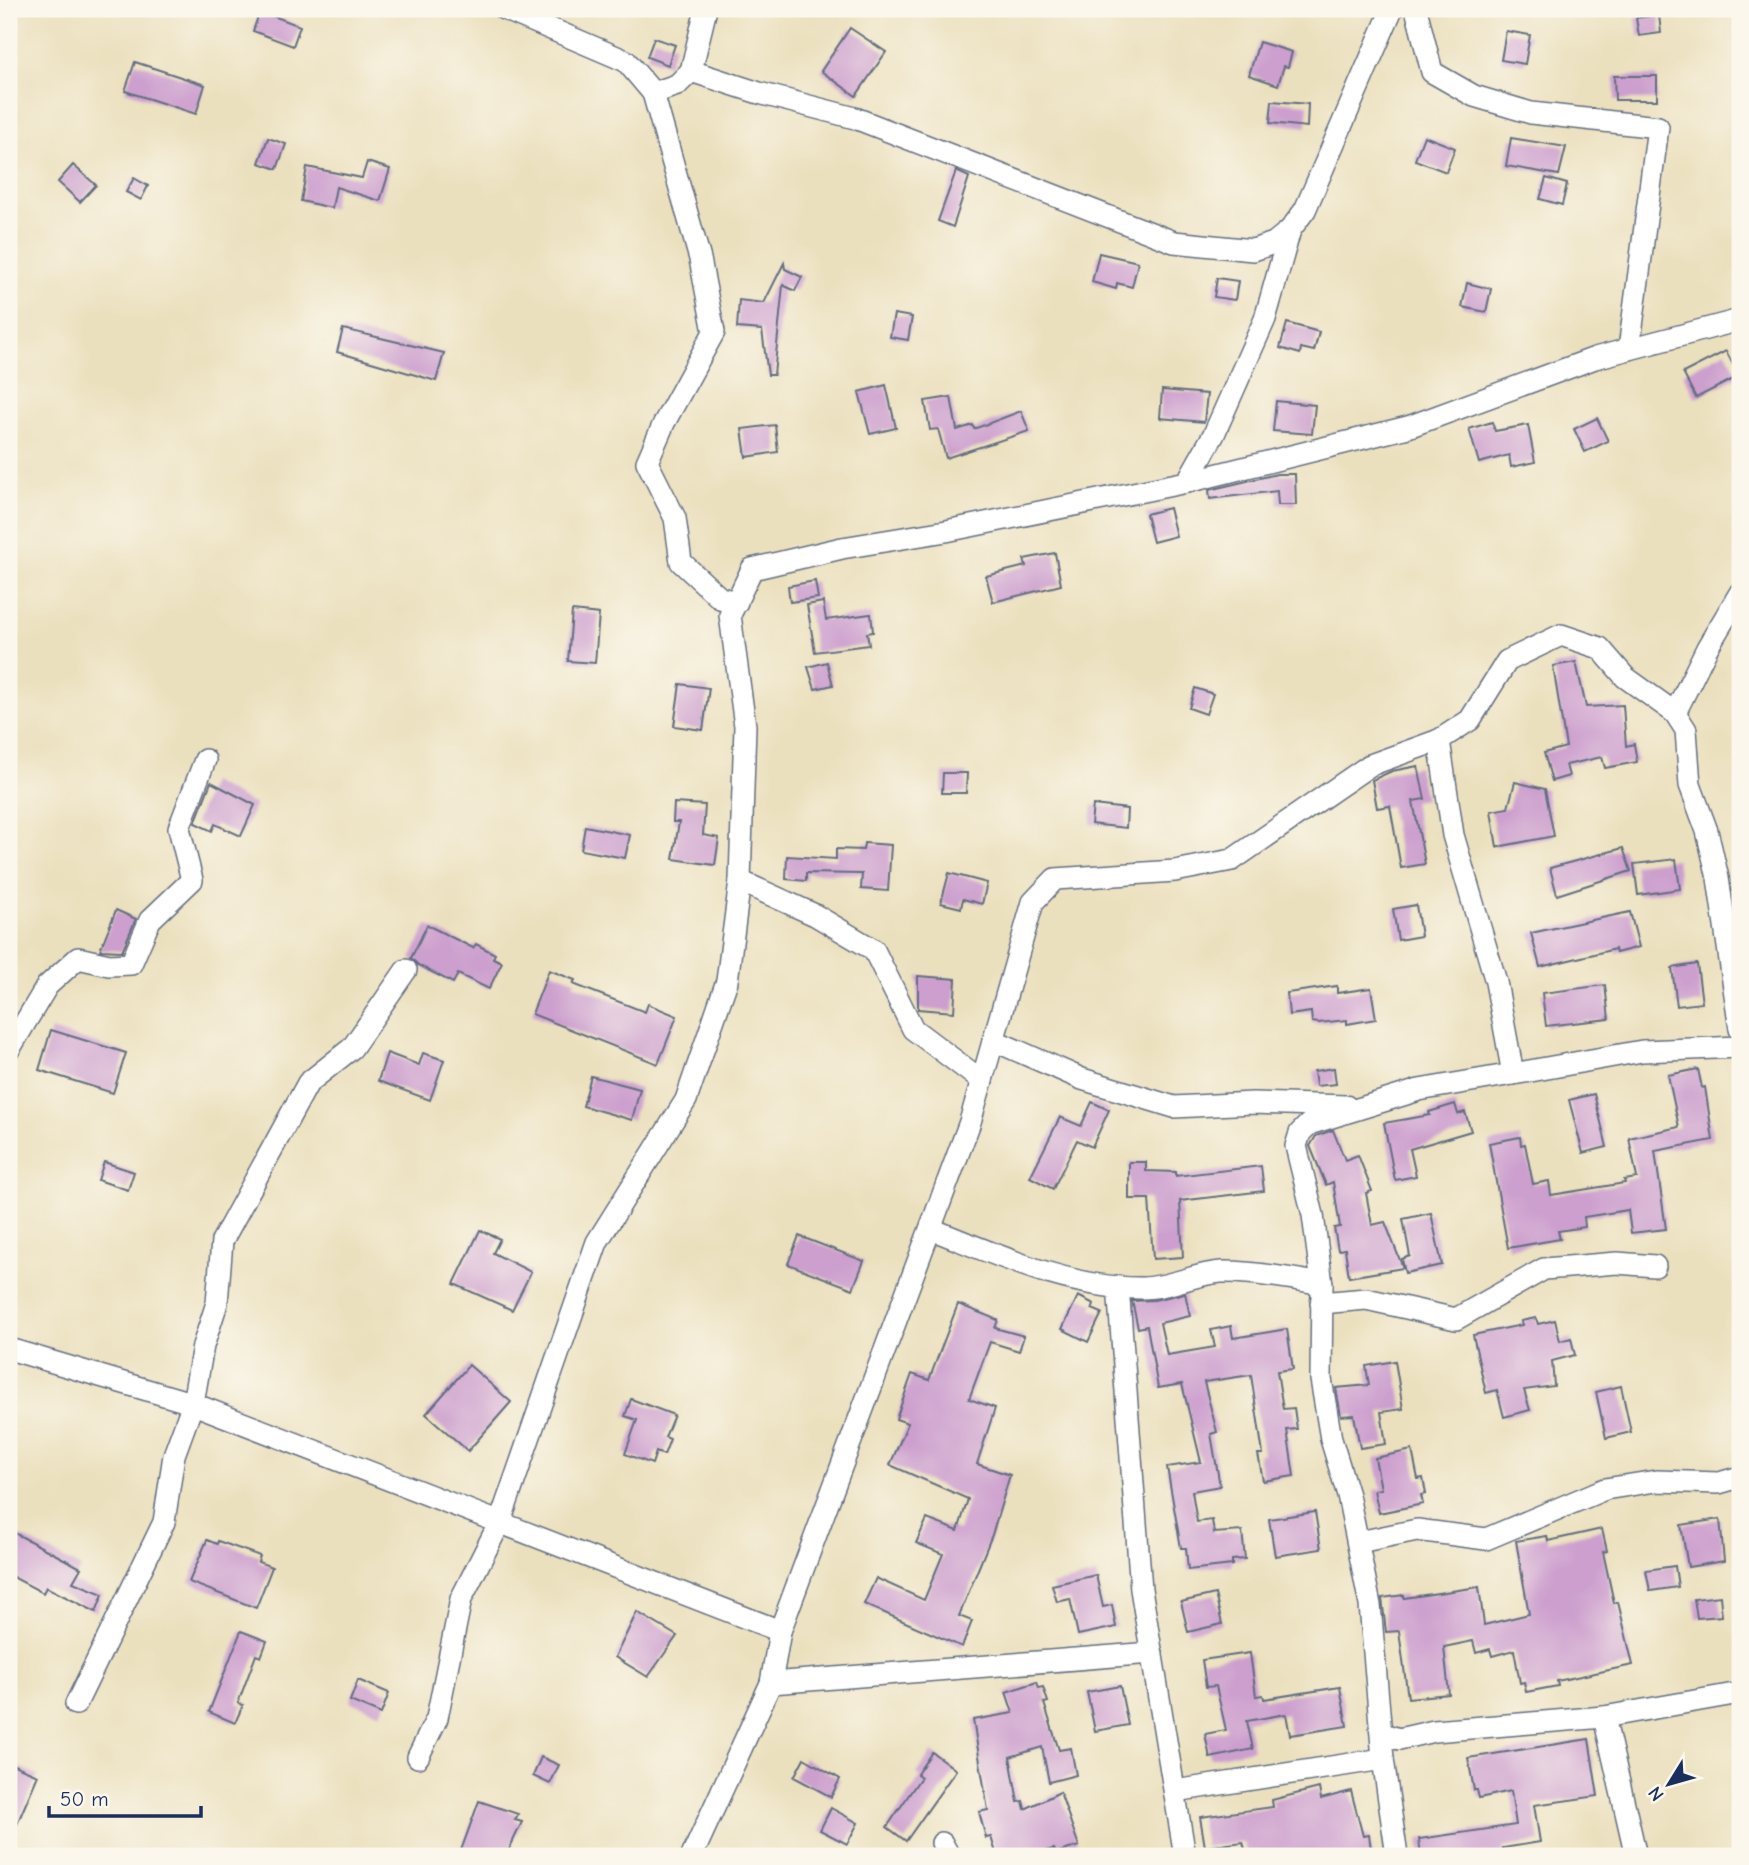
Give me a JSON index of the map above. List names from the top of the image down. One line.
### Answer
{"scale_bar":"50 m","north":"bottom left"}
